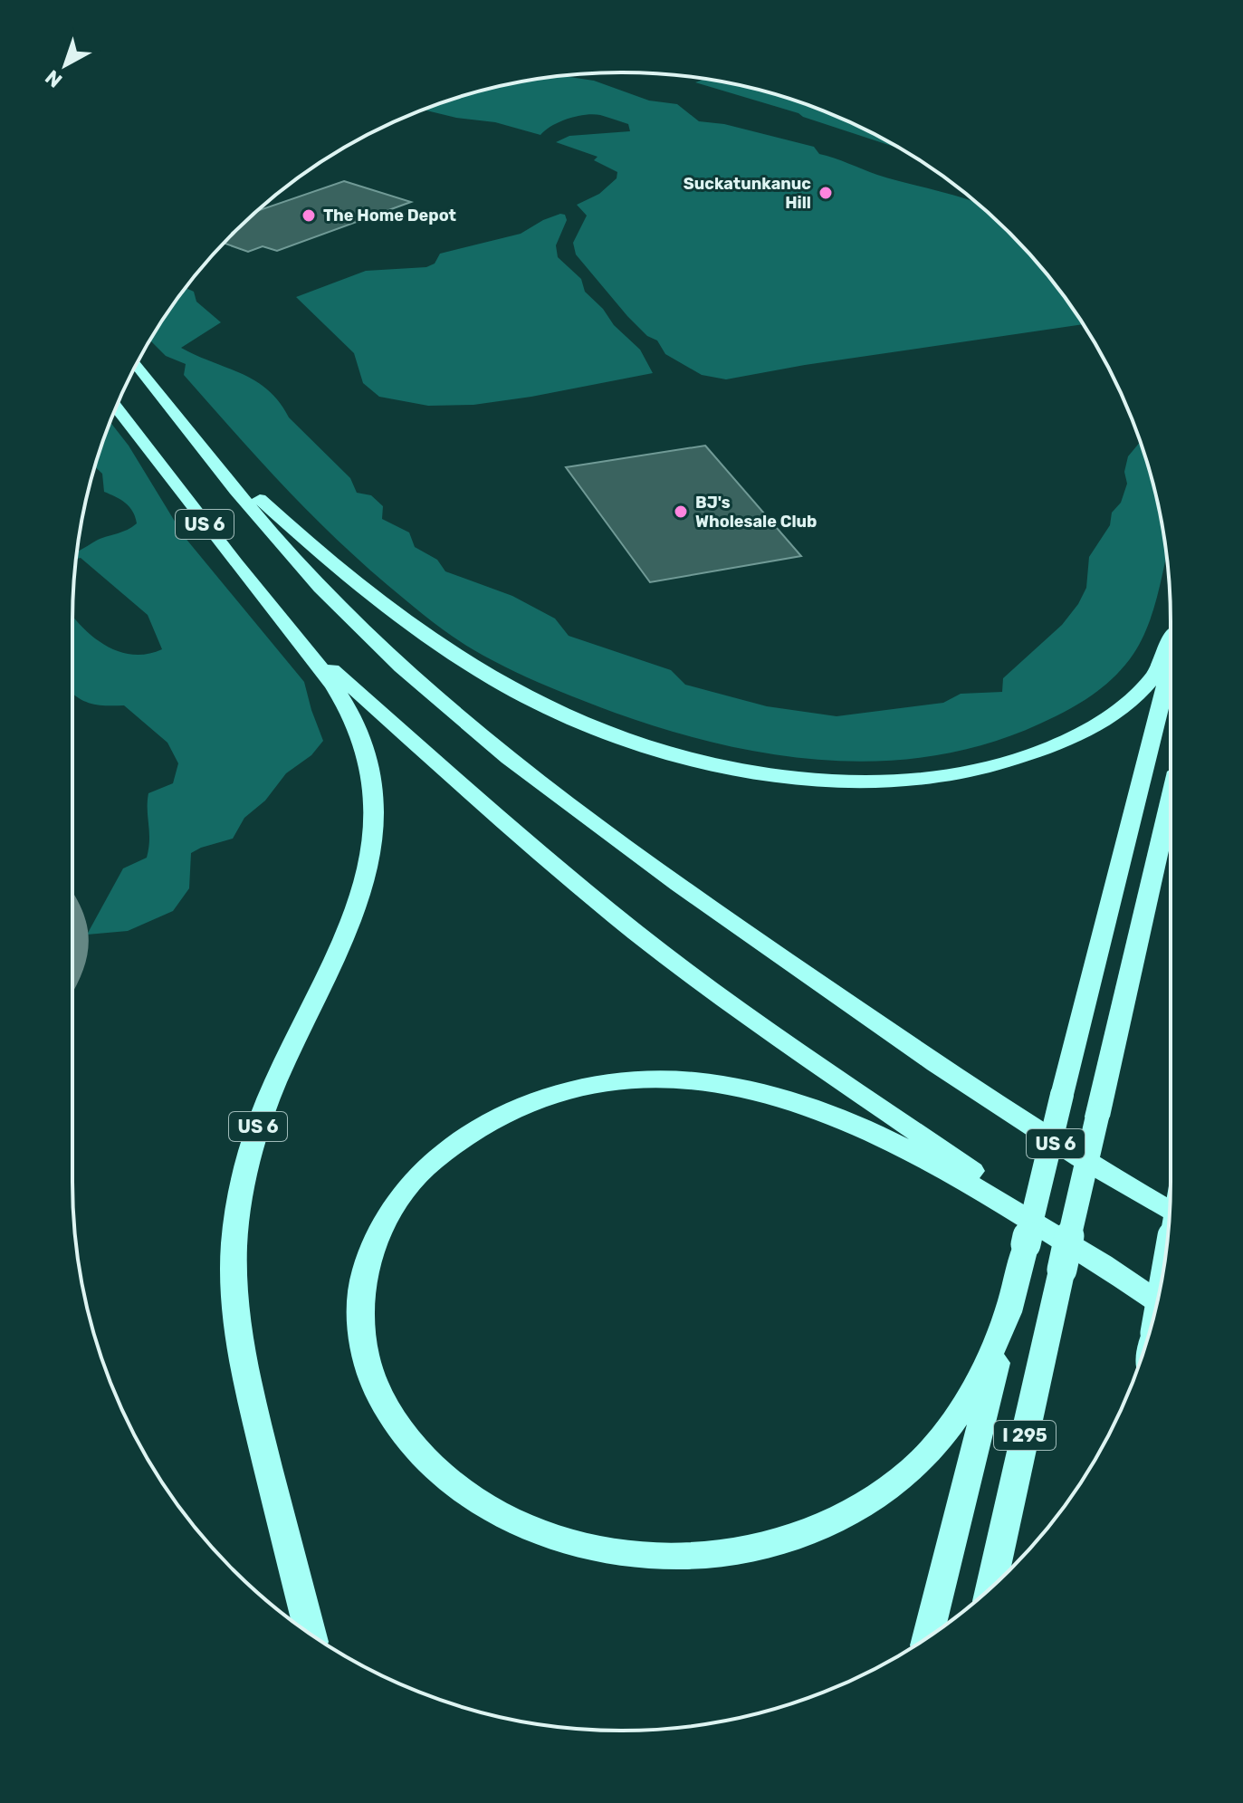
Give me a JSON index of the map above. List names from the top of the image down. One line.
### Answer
{"streets":{"highway":["US 6","I 295"]},"places":["Suckatunkanuc Hill","The Home Depot","BJ's Wholesale Club"],"north":"bottom left"}
